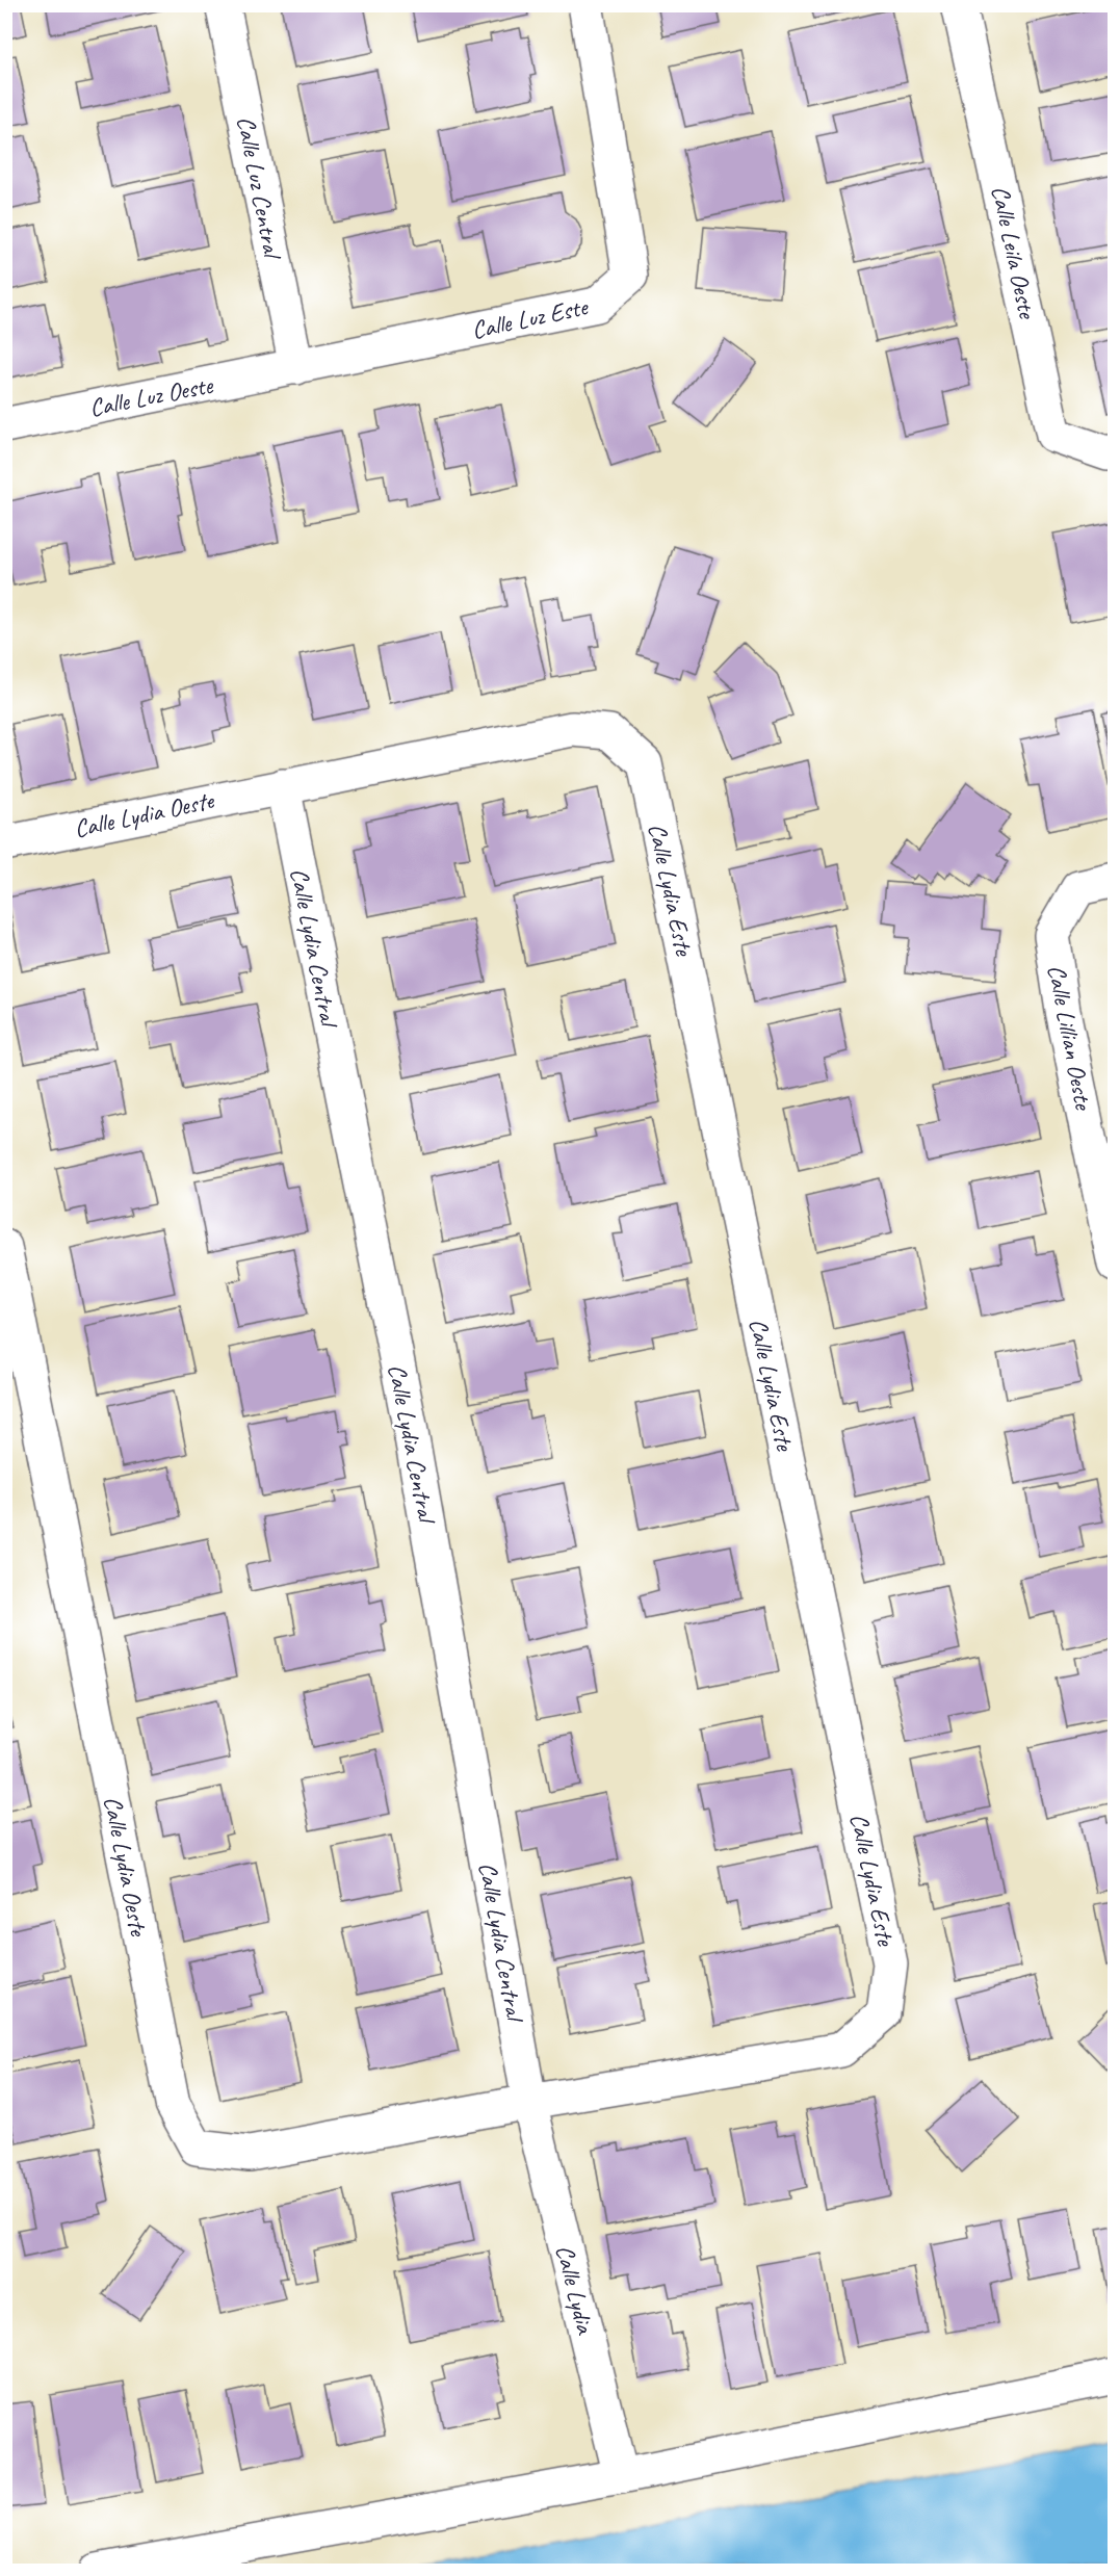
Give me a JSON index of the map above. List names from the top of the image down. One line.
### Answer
{"streets":{"street":["Calle Luz Central","Calle Leila Oeste","Calle Luz Este","Calle Luz Oeste","Calle Lydia Oeste","Calle Lydia Este","Calle Lydia Central","Calle Lillian Oeste","Calle Lydia"]},"crossings":[["Calle Luz Central","Calle Luz Este"],["Calle Luz Central","Calle Luz Oeste"],["Calle Luz Este","Calle Luz Oeste"],["Calle Lydia Oeste","Calle Lydia Este"],["Calle Lydia Oeste","Calle Lydia Central"],["Calle Lydia Oeste","Calle Lydia"],["Calle Lydia Este","Calle Lydia Central"],["Calle Lydia Este","Calle Lydia"],["Calle Lydia Central","Calle Lydia"]]}
